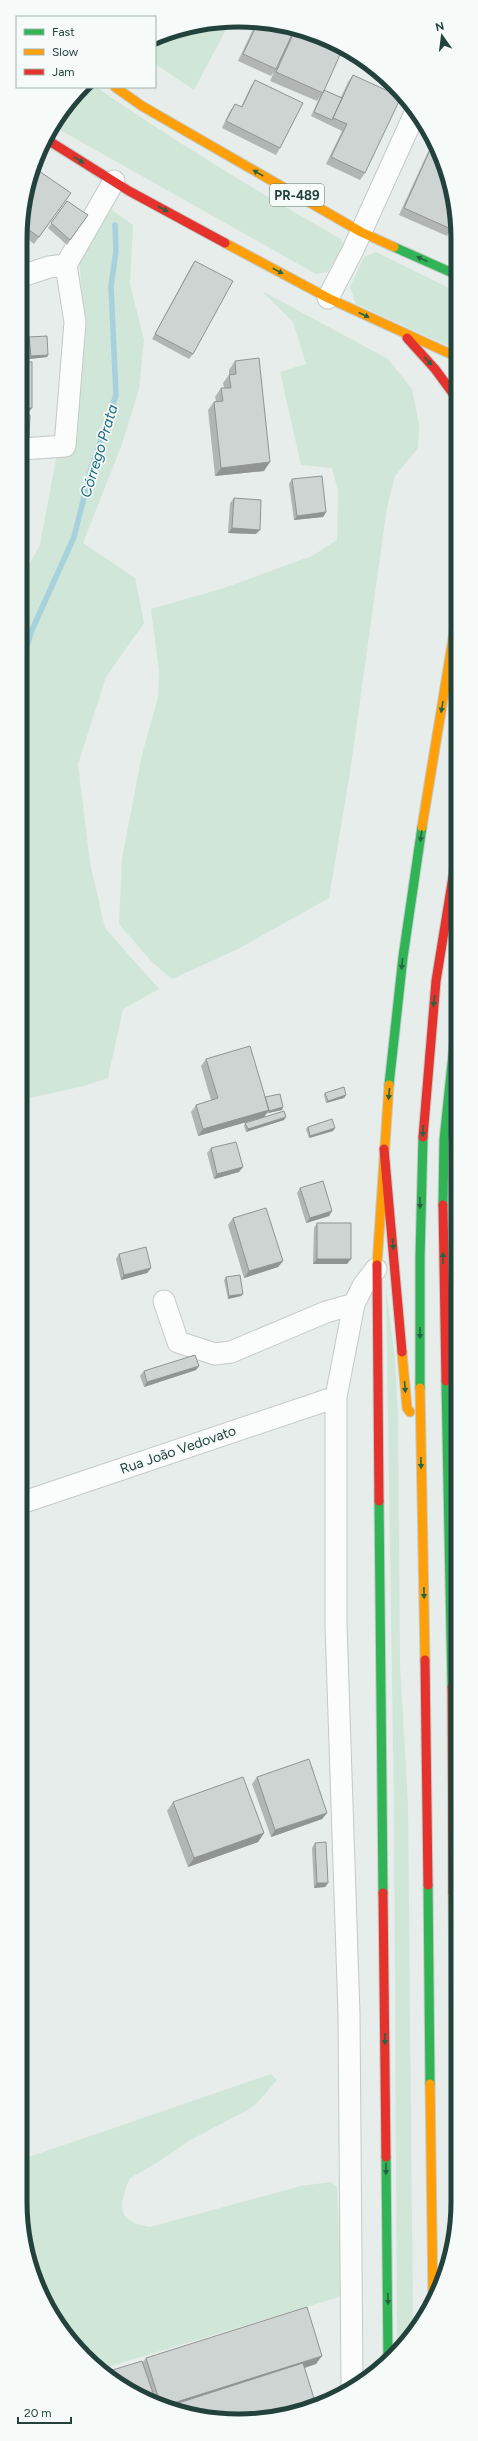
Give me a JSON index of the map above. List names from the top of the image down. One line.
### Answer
{"streets":{"main road":["PR-489"],"street":["Rua João Vedovato"]},"water":["Córrego Prata"],"legend":["Fast","Slow","Jam"],"scale_bar":"20 m","north":"top"}
